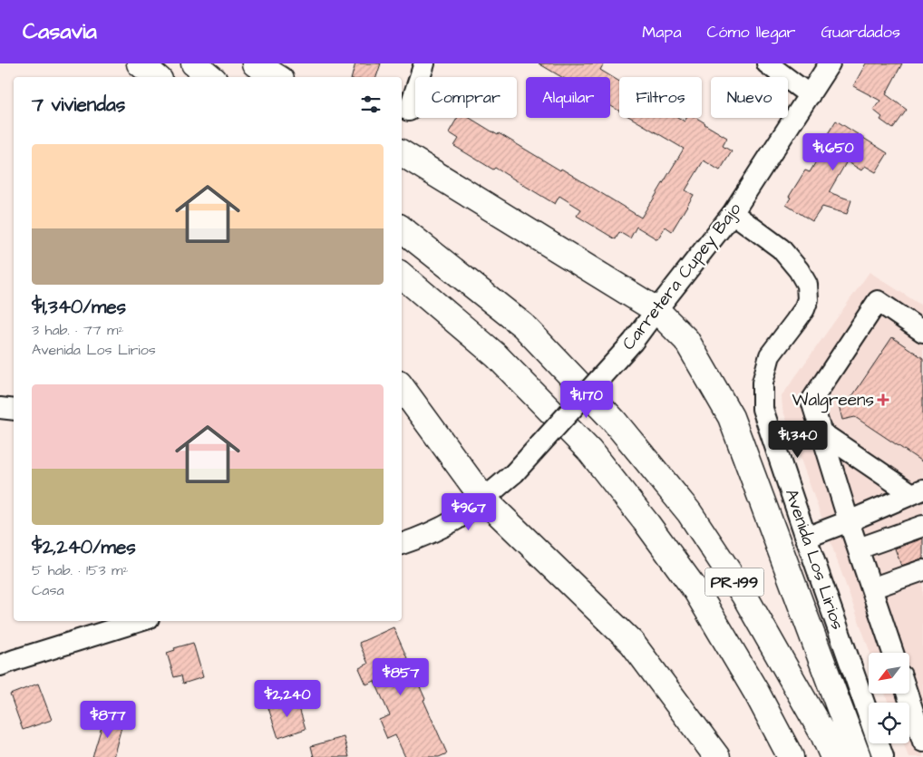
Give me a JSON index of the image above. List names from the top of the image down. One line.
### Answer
{"streets":{"main road":["PR-199"],"street":["Carretera Cupey Bajo","Avenida Los Lirios"]},"crossings":[["Carretera Cupey Bajo","Avenida Los Lirios"]],"places":{"health":["Walgreens"]},"north":"bottom left","page":{"header":"Casavia","nav":["Mapa","Cómo llegar","Guardados"],"chip":["Comprar","Alquilar","Filtros","Nuevo"],"heading":"7 viviendas","list":[{"name":"$1,340/mes","note":"3 hab. · 77 m² · Avenida Los Lirios"},{"name":"$2,240/mes","note":"5 hab. · 153 m² · Casa"}],"price":["$1,650","$1,170","$1,340","$967","$857","$2,240","$877"]}}
